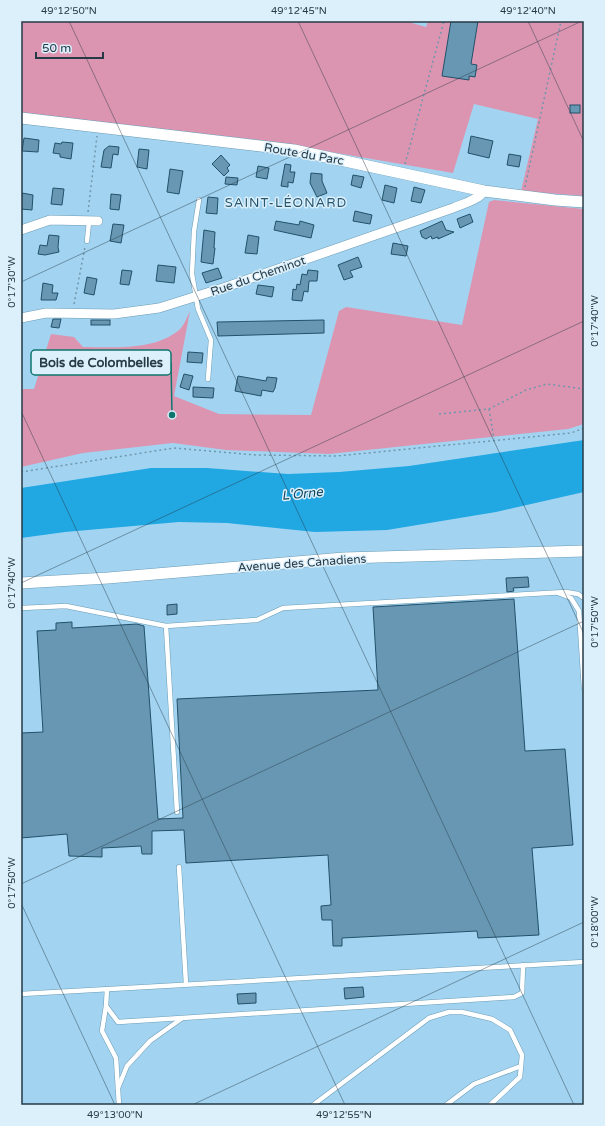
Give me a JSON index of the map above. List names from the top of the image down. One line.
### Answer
{"streets":{"street":["Route du Parc","Rue du Cheminot","Avenue des Canadiens"]},"crossings":[["Route du Parc","Rue du Cheminot"]],"districts":["SAINT-LÉONARD"],"water":["L'Orne"],"places":["Bois de Colombelles"],"scale_bar":"50 m","coordinates":["49°12'50\"N","49°12'45\"N","49°12'40\"N","0°17'30\"W","0°17'40\"W","0°17'50\"W","0°18'00\"W","49°13'00\"N","49°12'55\"N"]}
